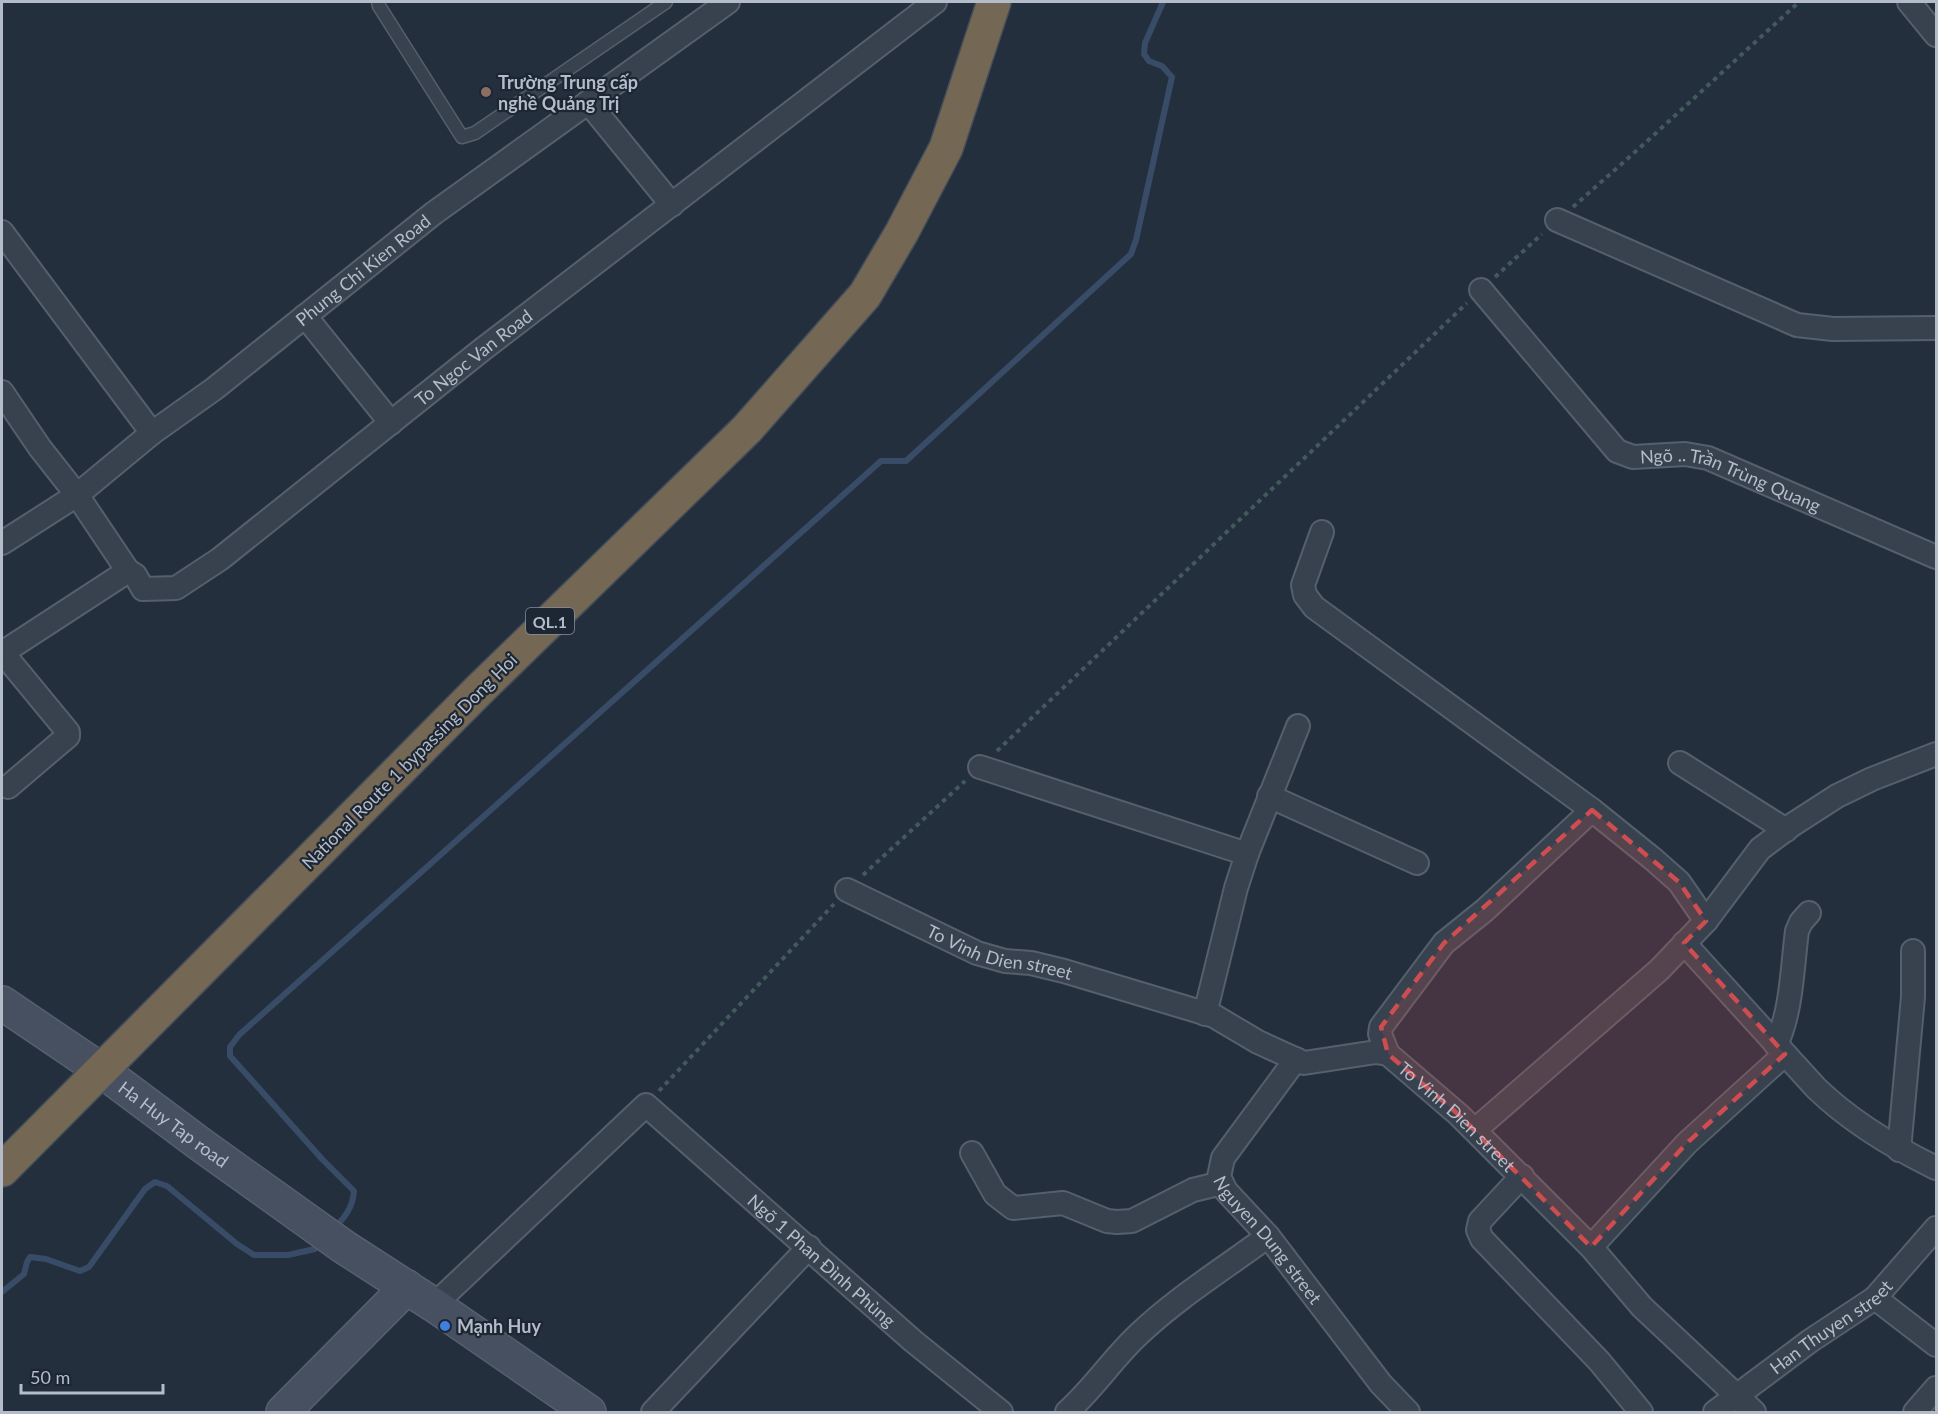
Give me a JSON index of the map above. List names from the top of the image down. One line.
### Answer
{"streets":{"highway":["QL.1","National Route 1 bypassing Dong Hoi"],"main road":["Ha Huy Tap road"],"street":["Phung Chi Kien Road","To Ngoc Van Road","Ngõ .. Trần Trùng Quang","To Vinh Dien street","Nguyen Dung street","Ngõ 1 Phan Đình Phùng","Han Thuyen street"]},"crossings":[["National Route 1 bypassing Dong Hoi","Ha Huy Tap road"],["To Vinh Dien street","Nguyen Dung street"],["To Vinh Dien street","Han Thuyen street"]],"places":["Trường Trung cấp nghề Quảng Trị","Mạnh Huy"],"scale_bar":"50 m"}
